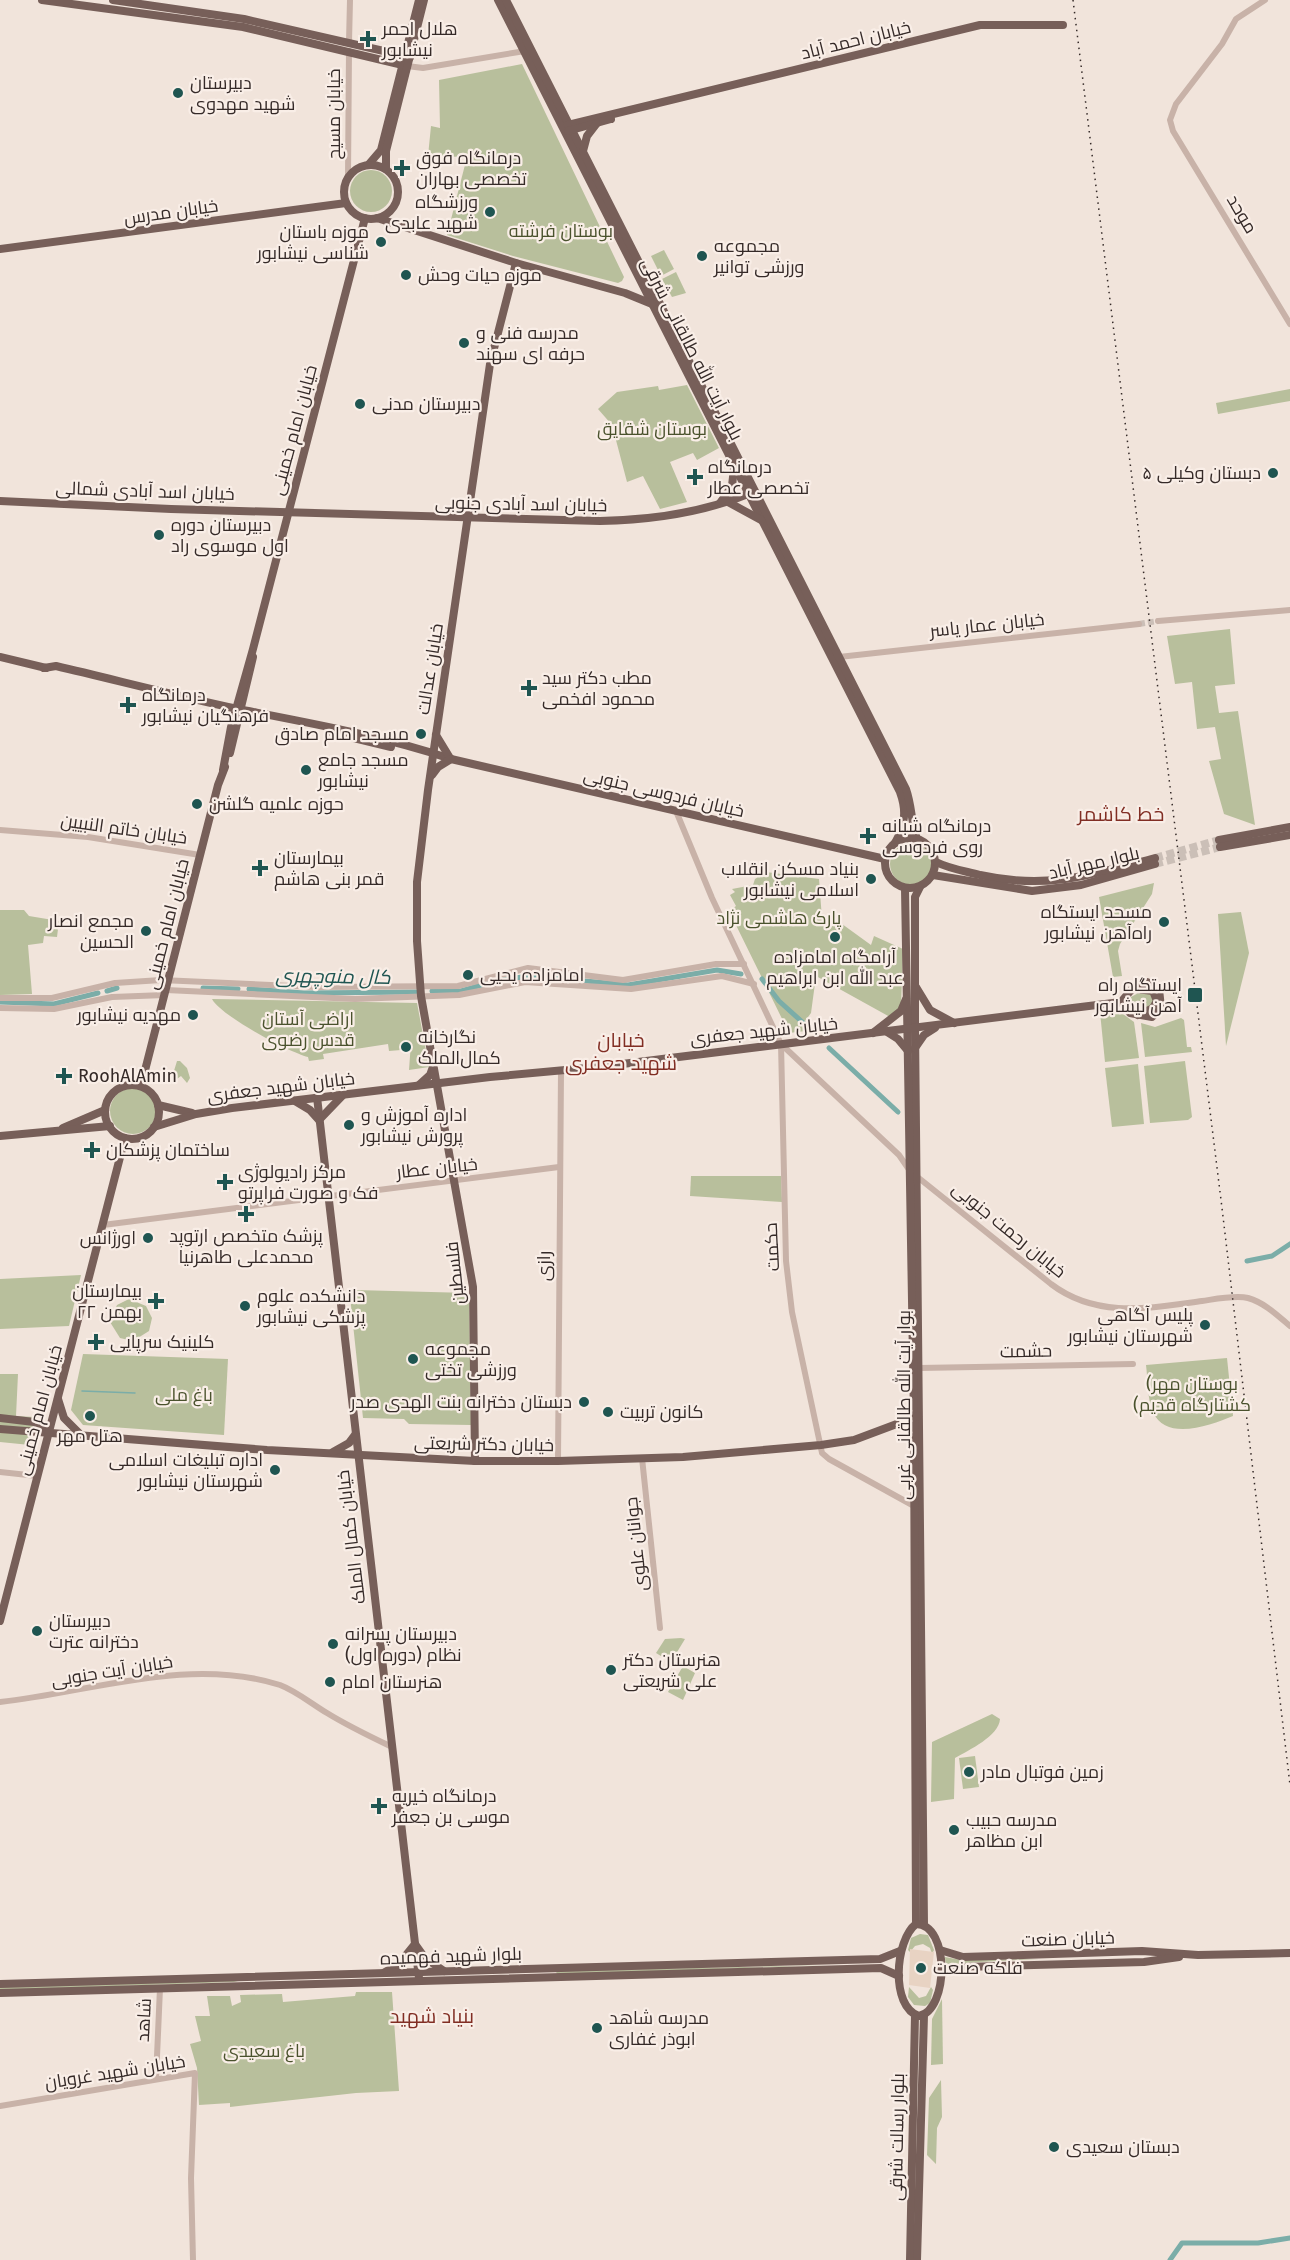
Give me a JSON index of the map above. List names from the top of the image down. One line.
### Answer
{"streets":{"main road":["خیابان احمد آباد","خیابان مدرس","بلوار آیت الله طالقانی شرقی","خیابان امام خمینی","خیابان اسد آبادی شمالی","خیابان اسد آبادی جنوبی","خیابان عدالت","خیابان فردوسی جنوبی","بلوار مهر آباد","خیابان شهید جعفری","فلسطین","بوار آیت الله طالقانی غربی","خیابان دکتر شریعتی","خیابان کمال الملک","خیابان صنعت","بلوار شهید فهمیده","بلوار رسالت شرقی"],"street":["خیابان مسیح","موحد","خیابان عمار یاسر","خیابان خاتم النبیین","خیابان عطار","خیابان رحمت جنوبی","حکمت","رازی","حشمت","جوانان علوی","خیابان آیت جنوبی","شاهد","خیابان شهید غرویان"]},"crossings":[["خیابان احمد آباد","بلوار آیت الله طالقانی شرقی"],["خیابان مسیح","خیابان مدرس"],["خیابان مسیح","خیابان امام خمینی"],["خیابان مدرس","خیابان امام خمینی"],["بلوار آیت الله طالقانی شرقی","خیابان اسد آبادی جنوبی"],["بلوار آیت الله طالقانی شرقی","خیابان عمار یاسر"],["بلوار آیت الله طالقانی شرقی","خیابان فردوسی جنوبی"],["بلوار آیت الله طالقانی شرقی","بلوار مهر آباد"],["بلوار آیت الله طالقانی شرقی","بوار آیت الله طالقانی غربی"],["خیابان امام خمینی","خیابان اسد آبادی شمالی"],["خیابان امام خمینی","خیابان اسد آبادی جنوبی"],["خیابان امام خمینی","خیابان فردوسی جنوبی"],["خیابان امام خمینی","خیابان خاتم النبیین"],["خیابان امام خمینی","خیابان شهید جعفری"],["خیابان امام خمینی","خیابان عطار"],["خیابان امام خمینی","خیابان دکتر شریعتی"],["خیابان اسد آبادی شمالی","خیابان اسد آبادی جنوبی"],["خیابان اسد آبادی جنوبی","خیابان عدالت"],["خیابان عدالت","خیابان فردوسی جنوبی"],["خیابان عدالت","خیابان شهید جعفری"],["خیابان عدالت","فلسطین"],["خیابان فردوسی جنوبی","بلوار مهر آباد"],["خیابان فردوسی جنوبی","بوار آیت الله طالقانی غربی"],["بلوار مهر آباد","بوار آیت الله طالقانی غربی"],["خیابان شهید جعفری","حکمت"],["خیابان شهید جعفری","رازی"],["خیابان شهید جعفری","فلسطین"],["خیابان شهید جعفری","بوار آیت الله طالقانی غربی"],["خیابان شهید جعفری","خیابان کمال الملک"],["خیابان عطار","رازی"],["خیابان عطار","فلسطین"],["خیابان عطار","خیابان کمال الملک"],["خیابان رحمت جنوبی","بوار آیت الله طالقانی غربی"],["حکمت","خیابان دکتر شریعتی"],["رازی","خیابان دکتر شریعتی"],["فلسطین","خیابان دکتر شریعتی"],["حشمت","بوار آیت الله طالقانی غربی"],["بوار آیت الله طالقانی غربی","خیابان دکتر شریعتی"],["خیابان دکتر شریعتی","خیابان کمال الملک"],["خیابان دکتر شریعتی","جوانان علوی"],["خیابان کمال الملک","خیابان آیت جنوبی"],["خیابان کمال الملک","بلوار شهید فهمیده"],["بلوار شهید فهمیده","شاهد"],["شاهد","خیابان شهید غرویان"]],"districts":["خط کاشمر","خیابان شهید جعفری","بنیاد شهید"],"water":["کال منوچهری"],"parks":["بوستان فرشته","بوستان شقایق","پارک هاشمی نژاد","اراضی آستان قدس رضوی","(بوستان مهر (کشتارگاه قدیم","باغ ملی","باغ سعیدی"],"places":{"health":["هلال احمر نیشابور","درمانگاه فوق تخصصی بهاران","درمانگاه تخصصی عطار","مطب دکتر سید محمود افخمی","درمانگاه فرهنگیان نیشابور","درمانگاه شبانه روی فردوسی","بیمارستان قمر بنی هاشم","RoohAlAmin","ساختمان پزشکان","مرکز رادیولوژی فک و صورت فراپرتو","پزشک متخصص ارتوپد محمدعلی طاهرنیا","بیمارستان ۲۲ بهمن","کلینیک سرپایی","درمانگاه خیریه موسی بن جعفر"],"other":["دبیرستان شهید مهدوی","ورزشگاه شهید عابدی","موزه باستان شناسی نیشابور","مجموعه ورزشی توانیر","موزه حیات وحش","مدرسه فنی و حرفه ای سهند","دبیرستان مدنی","دبستان وکیلی ۵","دبیرستان دوره اول موسوی راد","مسجد امام صادق","مسجد جامع نیشابور","حوزه علمیه گلشن","بنیاد مسکن انقلاب اسلامی نیشابور","مسحد ایستگاه راه‌آهن نیشابور","مجمع انصار الحسین","آرامگاه امامزاده عبد الله ابن ابراهیم","امامزاده یحیی","مهدیه نیشابور","نگارخانه کمال‌الملک","اداره آموزش و پرورش نیشابور","اورژانس","دانشکده علوم پزشکی نیشابور","پلیس آگاهی شهرستان نیشابور","مجموعه ورزشی تختی","دبستان دخترانه بنت الهدی صدر","کانون تربیت","هتل مهر","اداره تبلیغات اسلامی شهرستان نیشابور","دبیرستان دخترانه عترت","دبیرستان پسرانه نظام (دوره اول)","هنرستان دکتر علی شریعتی","هنرستان امام","زمین فوتبال مادر","مدرسه حبیب ابن مظاهر","فلکه صنعت","مدرسه شاهد ابوذر غفاری","دبستان سعیدی"],"transit":["ایستگاه راه‌ آهن نیشابور"]}}
